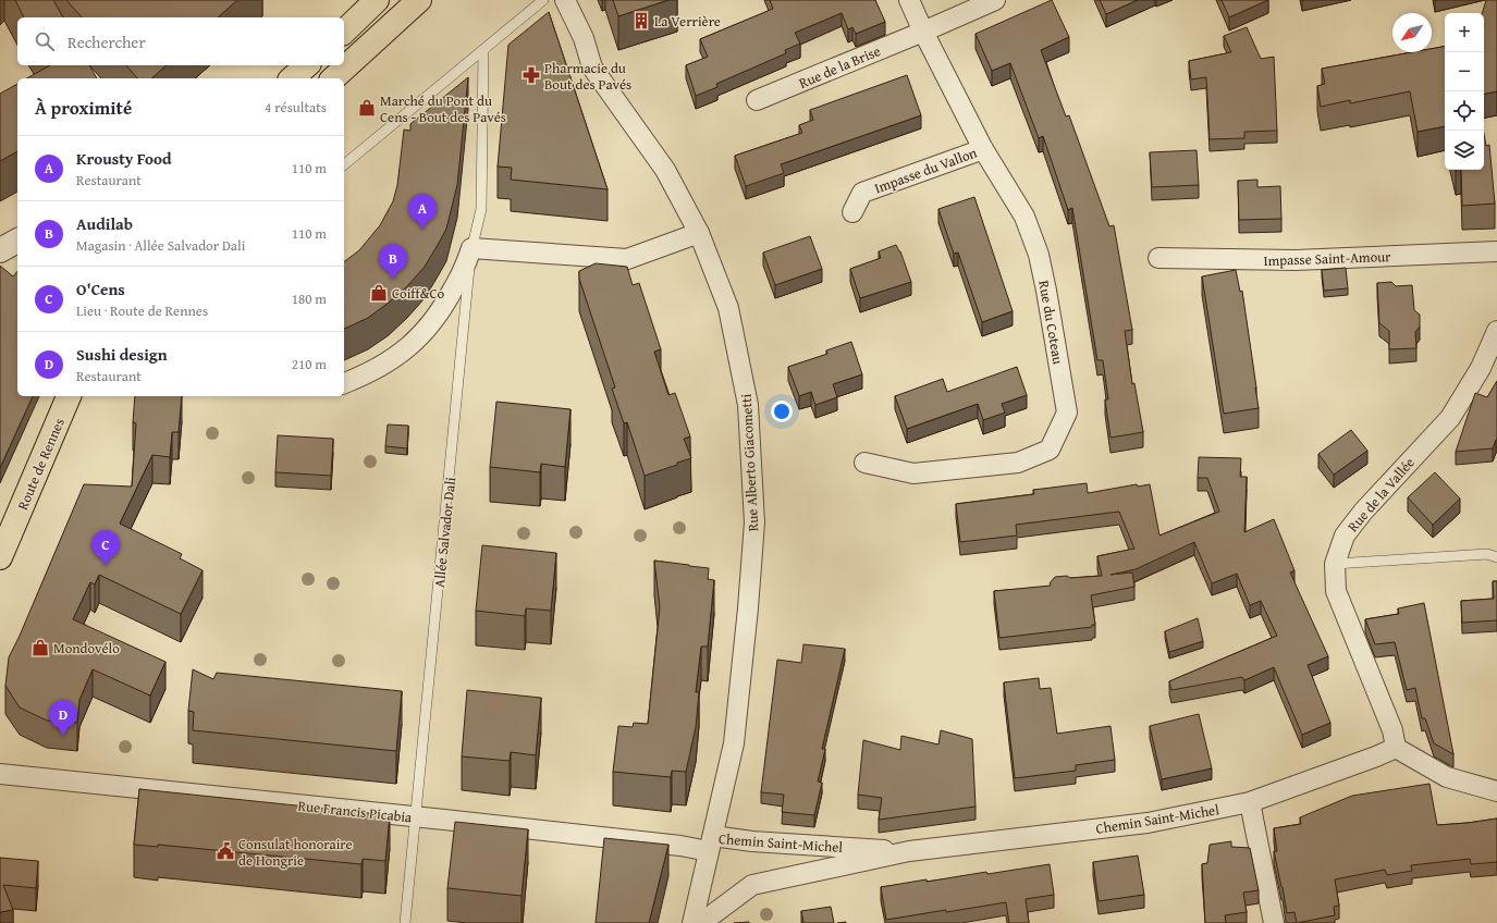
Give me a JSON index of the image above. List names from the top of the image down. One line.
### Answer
{"streets":{"main road":["Route de Rennes"],"street":["Rue de la Brise","Impasse du Vallon","Impasse Saint-Amour","Rue du Coteau","Rue Alberto Giacometti","Rue de la Vallée","Allée Salvador Dali","Rue Francis Picabia","Chemin Saint-Michel"]},"crossings":[["Rue de la Brise","Rue du Coteau"],["Impasse du Vallon","Rue du Coteau"],["Rue Alberto Giacometti","Rue Francis Picabia"],["Rue Alberto Giacometti","Chemin Saint-Michel"],["Rue de la Vallée","Chemin Saint-Michel"],["Allée Salvador Dali","Rue Francis Picabia"],["Rue Francis Picabia","Chemin Saint-Michel"]],"places":{"building":["La Verrière"],"pharmacy":["Pharmacie du Bout des Pavés"],"shop":["Marché du Pont du Cens - Bout des Pavés","Coiff&Co","Mondovélo"],"public building":["Consulat honoraire de Hongrie"]},"north":"bottom left","page":{"map_buttons":["+","−"],"search":"Rechercher","heading":["À proximité","4 résultats"],"list":[{"mark":"A","name":"Krousty Food","note":"Restaurant","value":"110 m"},{"mark":"B","name":"Audilab","note":"Magasin · Allée Salvador Dali","value":"110 m"},{"mark":"C","name":"O'Cens","note":"Lieu · Route de Rennes","value":"180 m"},{"mark":"D","name":"Sushi design","note":"Restaurant","value":"210 m"}],"pins":["A","B","C","D"]}}
